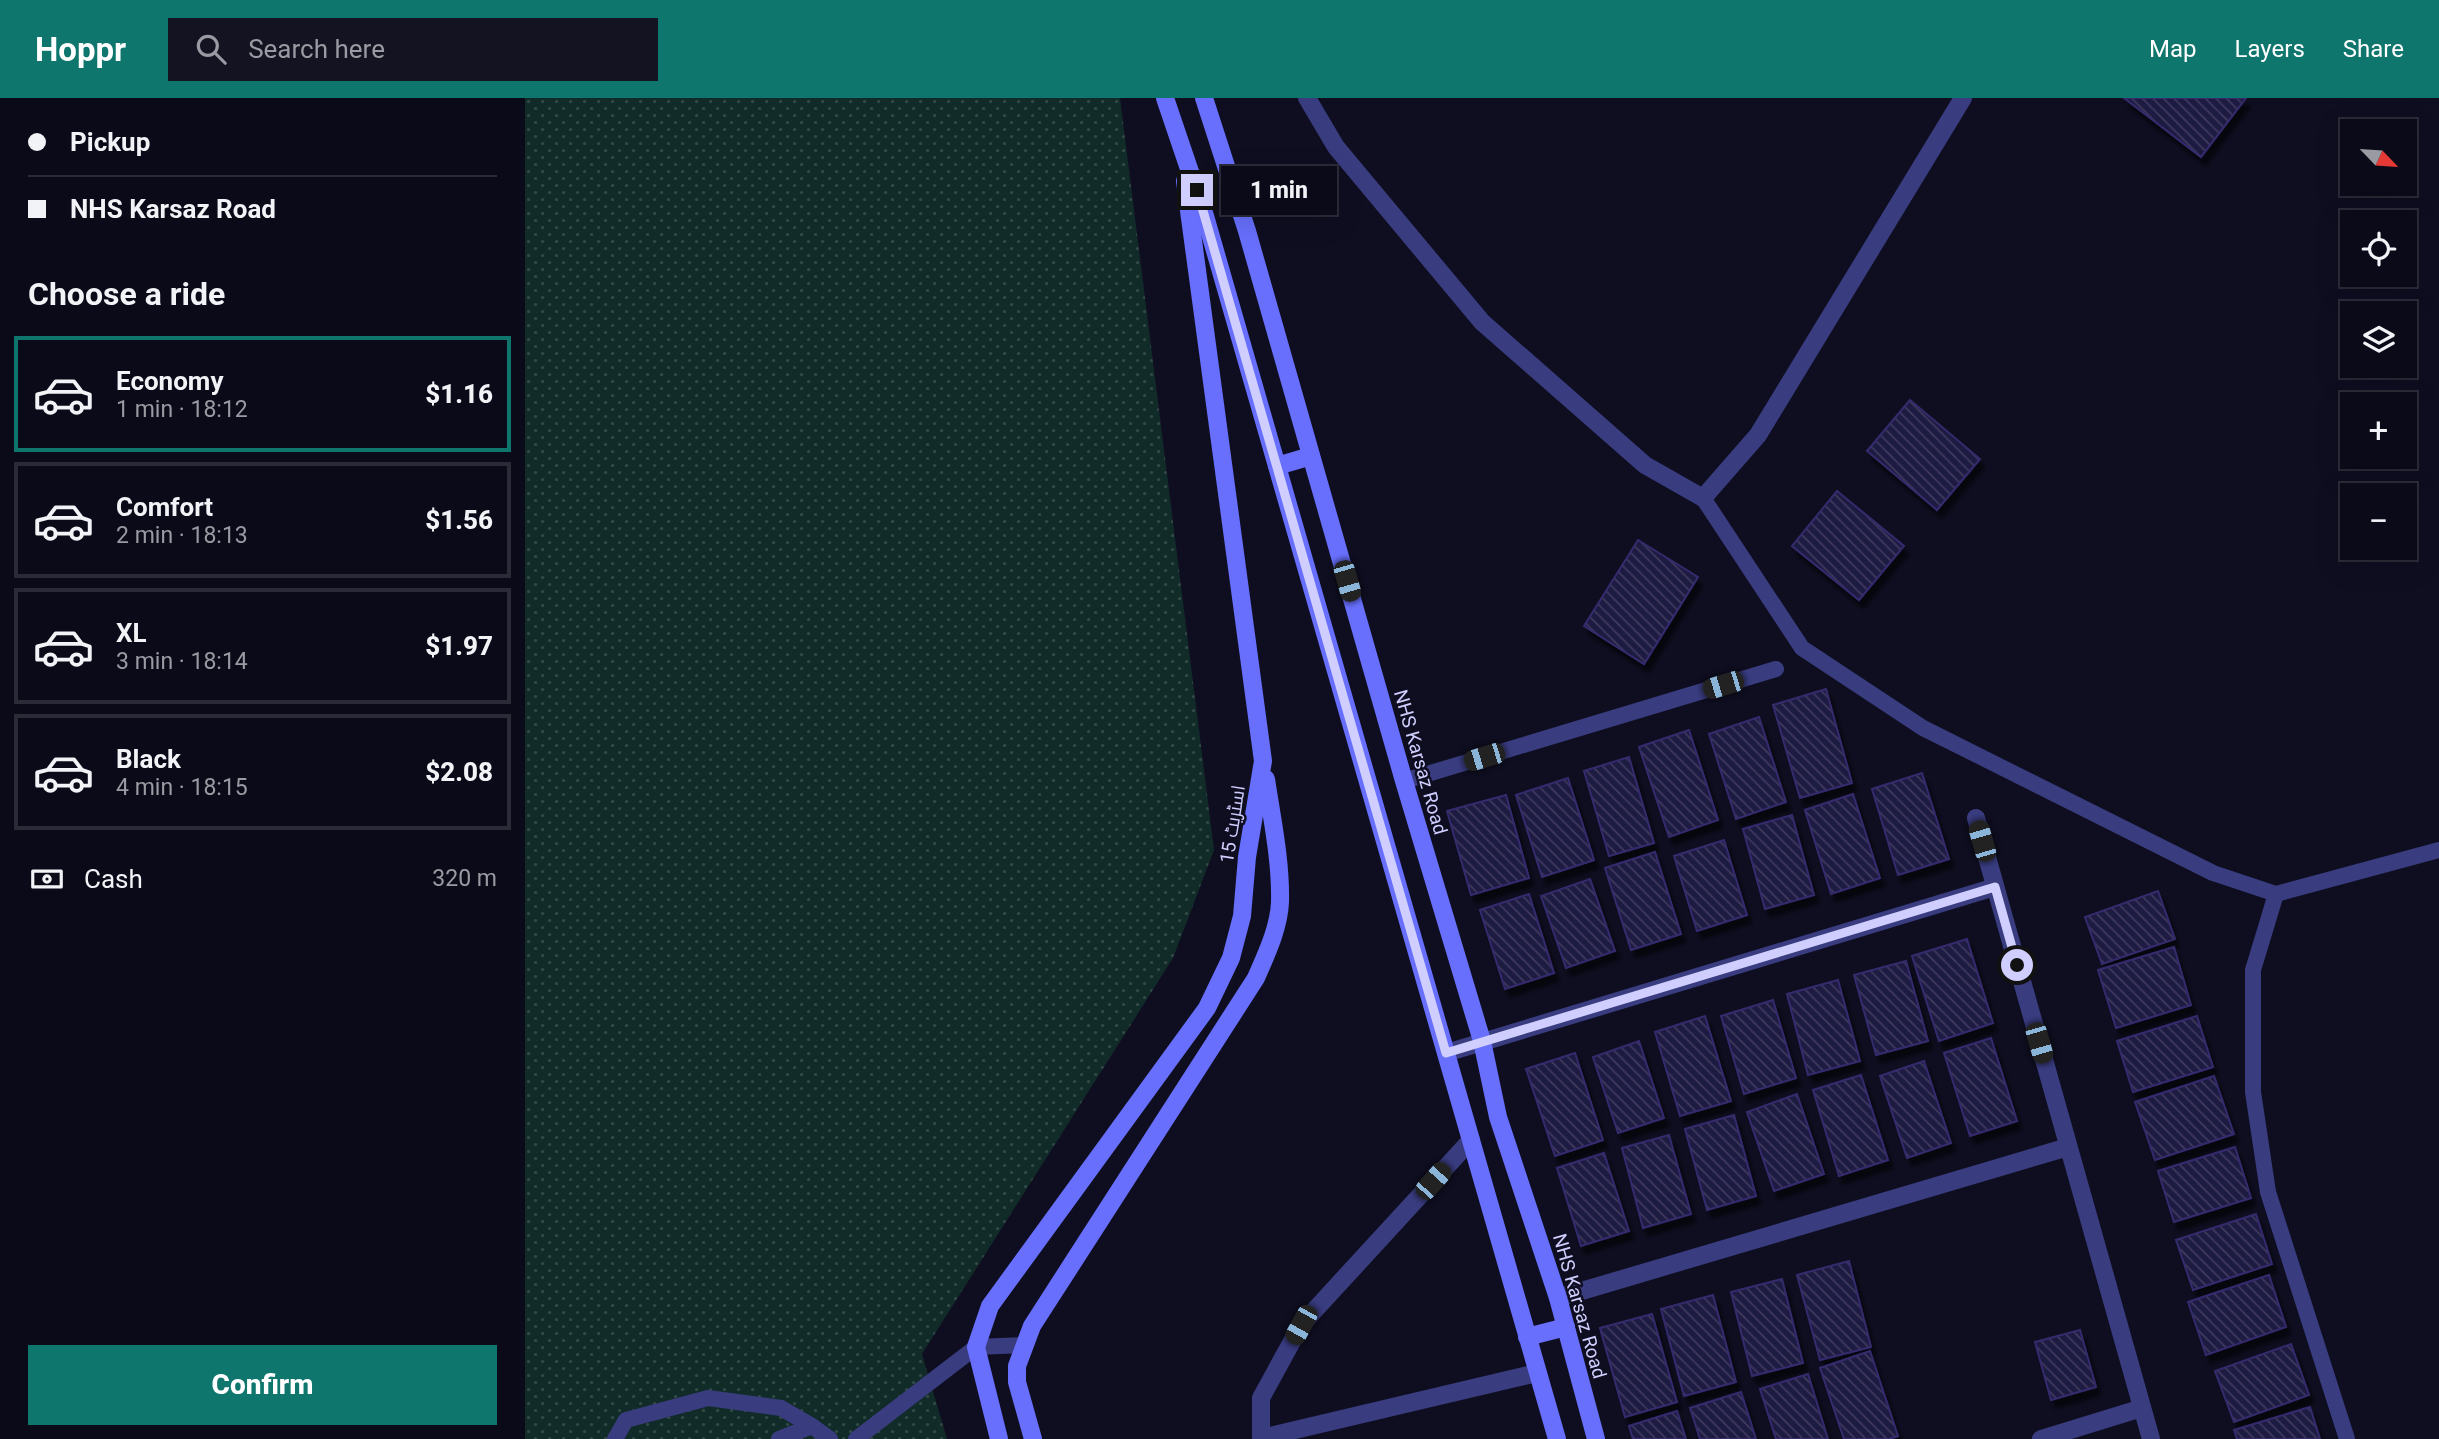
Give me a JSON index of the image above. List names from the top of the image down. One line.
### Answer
{"streets":{"street":["NHS Karsaz Road","اسٹریٹ 15"]},"north":"bottom right","page":{"header":"Hoppr","search":"Search here","nav":["Map","Layers","Share"],"banner":["Pickup","NHS Karsaz Road"],"map_buttons":["+","−"],"bubble":"1 min","heading":"Choose a ride","list":[{"name":"Economy","note":"1 min · 18:12","value":"$1.16"},{"name":"Comfort","note":"2 min · 18:13","value":"$1.56"},{"name":"XL","note":"3 min · 18:14","value":"$1.97"},{"name":"Black","note":"4 min · 18:15","value":"$2.08"}],"pay":["Cash","320 m"],"buttons":"Confirm"}}
